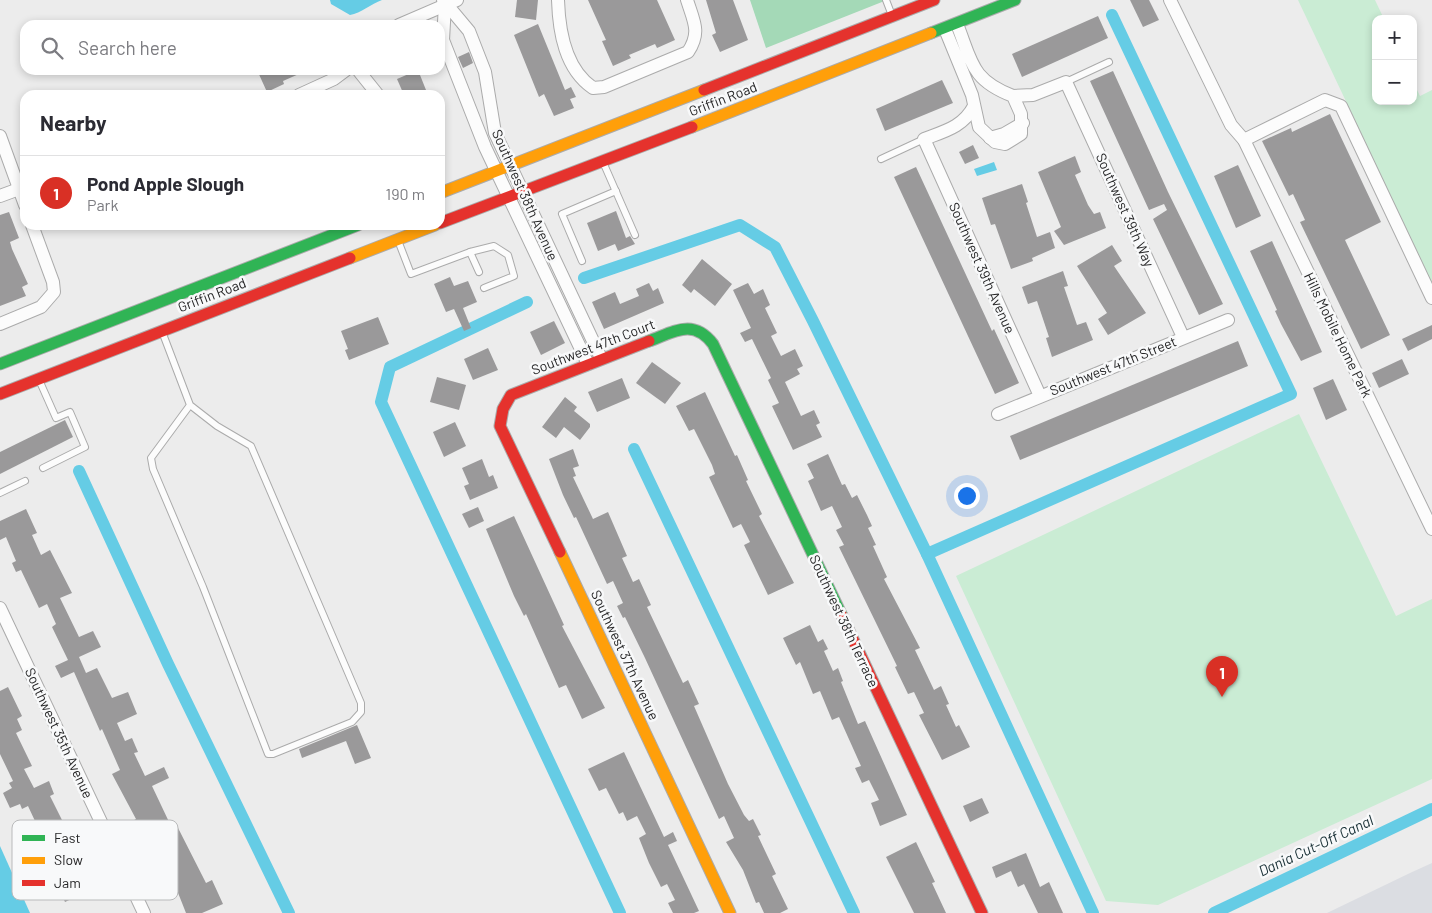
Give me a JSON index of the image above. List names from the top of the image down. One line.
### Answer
{"streets":{"main road":["Griffin Road","Southwest 47th Court","Southwest 38th Terrace","Southwest 37th Avenue"],"street":["Southwest 38th Avenue","Southwest 39th Way","Southwest 39th Avenue","Hills Mobile Home Park","Southwest 47th Street","Southwest 35th Avenue"]},"crossings":[["Griffin Road","Southwest 38th Avenue"],["Southwest 38th Avenue","Southwest 47th Court"],["Southwest 39th Way","Southwest 47th Street"],["Southwest 39th Avenue","Southwest 47th Street"],["Southwest 47th Court","Southwest 38th Terrace"],["Southwest 47th Court","Southwest 37th Avenue"]],"water":["Dania Cut-Off Canal"],"legend":["Fast","Slow","Jam"],"page":{"map_buttons":["+","−"],"search":"Search here","heading":"Nearby","list":[{"mark":"1","name":"Pond Apple Slough","note":"Park","value":"190 m"}],"pins":"1"}}
